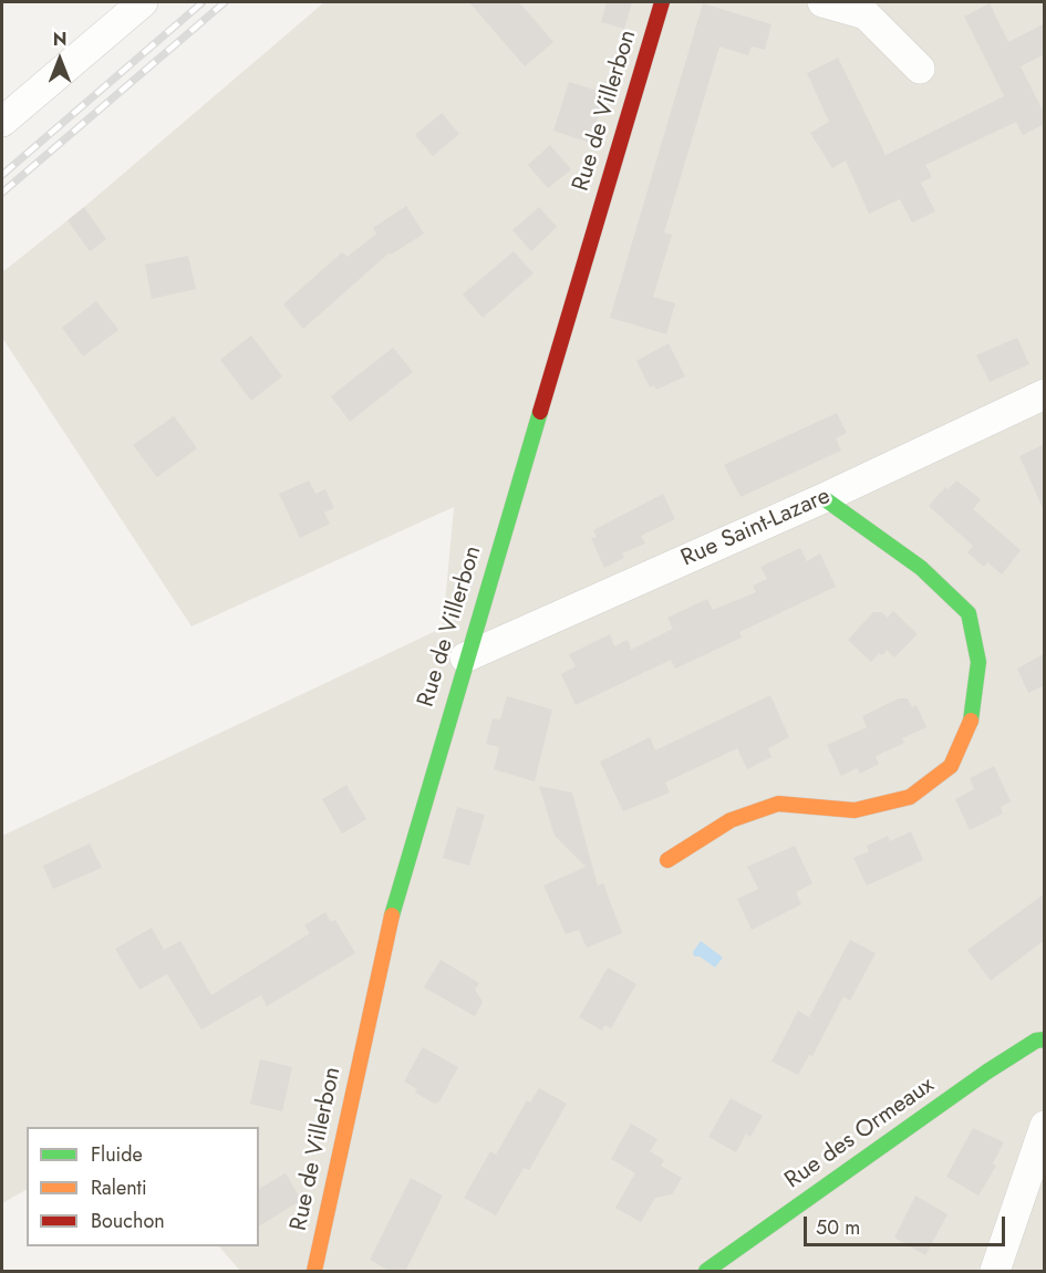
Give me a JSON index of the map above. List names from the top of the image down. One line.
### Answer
{"streets":{"street":["Rue de Villerbon","Rue Saint-Lazare","Rue des Ormeaux"]},"crossings":[["Rue de Villerbon","Rue Saint-Lazare"]],"legend":["Fluide","Ralenti","Bouchon"],"scale_bar":"50 m","north":"top"}
